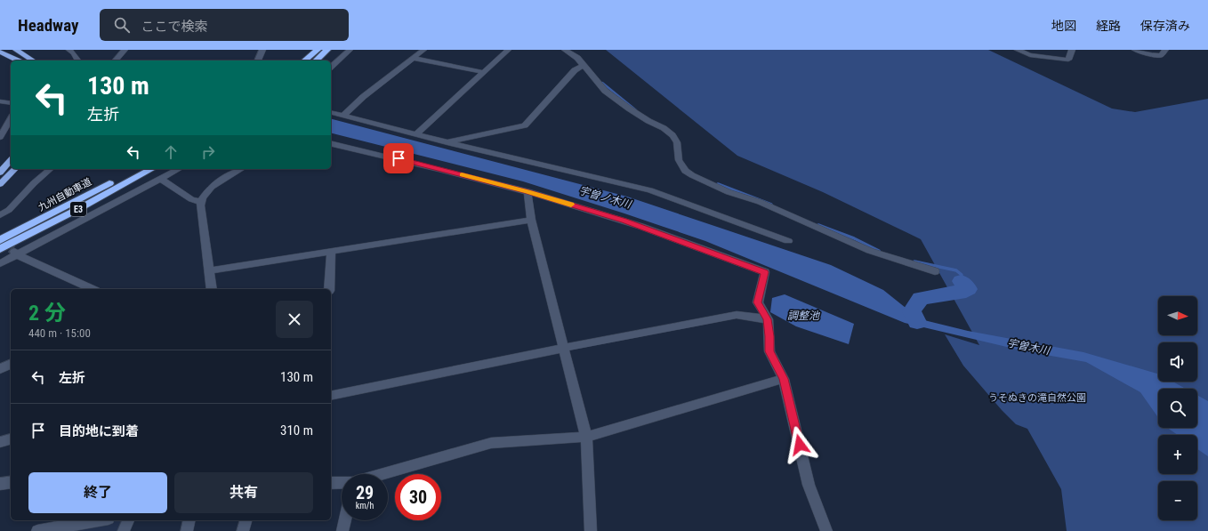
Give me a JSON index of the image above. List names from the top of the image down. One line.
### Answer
{"streets":{"highway":["九州自動車道","E3"]},"water":["宇曽ノ木川","調整池","宇曽木川"],"parks":["うそぬきの滝自然公園"],"north":"right","page":{"header":"Headway","search":"ここで検索","nav":["地図","経路","保存済み"],"turn":["130 m","左折"],"heading":["2 分","440 m · 15:00"],"map_buttons":["+","−"],"list":[{"name":"左折","value":"130 m"},{"name":"目的地に到着","value":"310 m"}],"buttons":["終了","共有"],"speed":"29 km/h","limit":"30"}}
